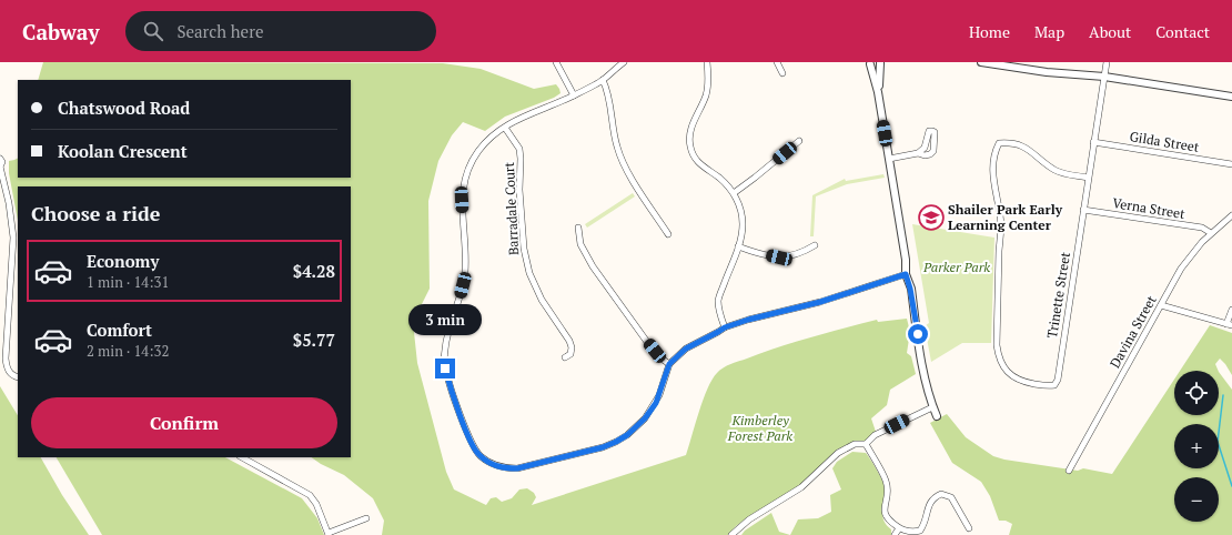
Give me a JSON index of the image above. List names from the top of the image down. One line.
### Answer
{"streets":{"street":["Gilda Street","Barradale Court","Verna Street","Trinette Street","Davina Street"]},"crossings":[["Gilda Street","Trinette Street"],["Verna Street","Trinette Street"],["Verna Street","Davina Street"]],"parks":["Parker Park","Kimberley Forest Park"],"places":{"school or university":["Shailer Park Early Learning Center"]},"page":{"header":"Cabway","search":"Search here","nav":["Home","Map","About","Contact"],"banner":["Chatswood Road","Koolan Crescent"],"heading":"Choose a ride","list":[{"name":"Economy","note":"1 min · 14:31","value":"$4.28"},{"name":"Comfort","note":"2 min · 14:32","value":"$5.77"}],"bubble":"3 min","map_buttons":["+","−"],"buttons":"Confirm"}}
